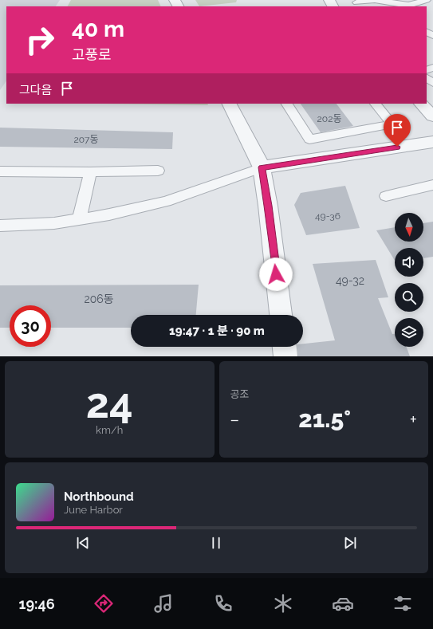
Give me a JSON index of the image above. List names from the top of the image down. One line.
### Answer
{"house_numbers":["202동","207동","49-36","49-32","206동"],"north":"bottom","page":{"turn":["40 m","고풍로"],"then":"그다음","limit":"30","trip":"19:47 · 1 분 · 90 m","tile":[["24","km/h"],"공조"],"heat":["−","21.5°","+"],"song":["Northbound","June Harbor"],"tabs":"19:46"}}
